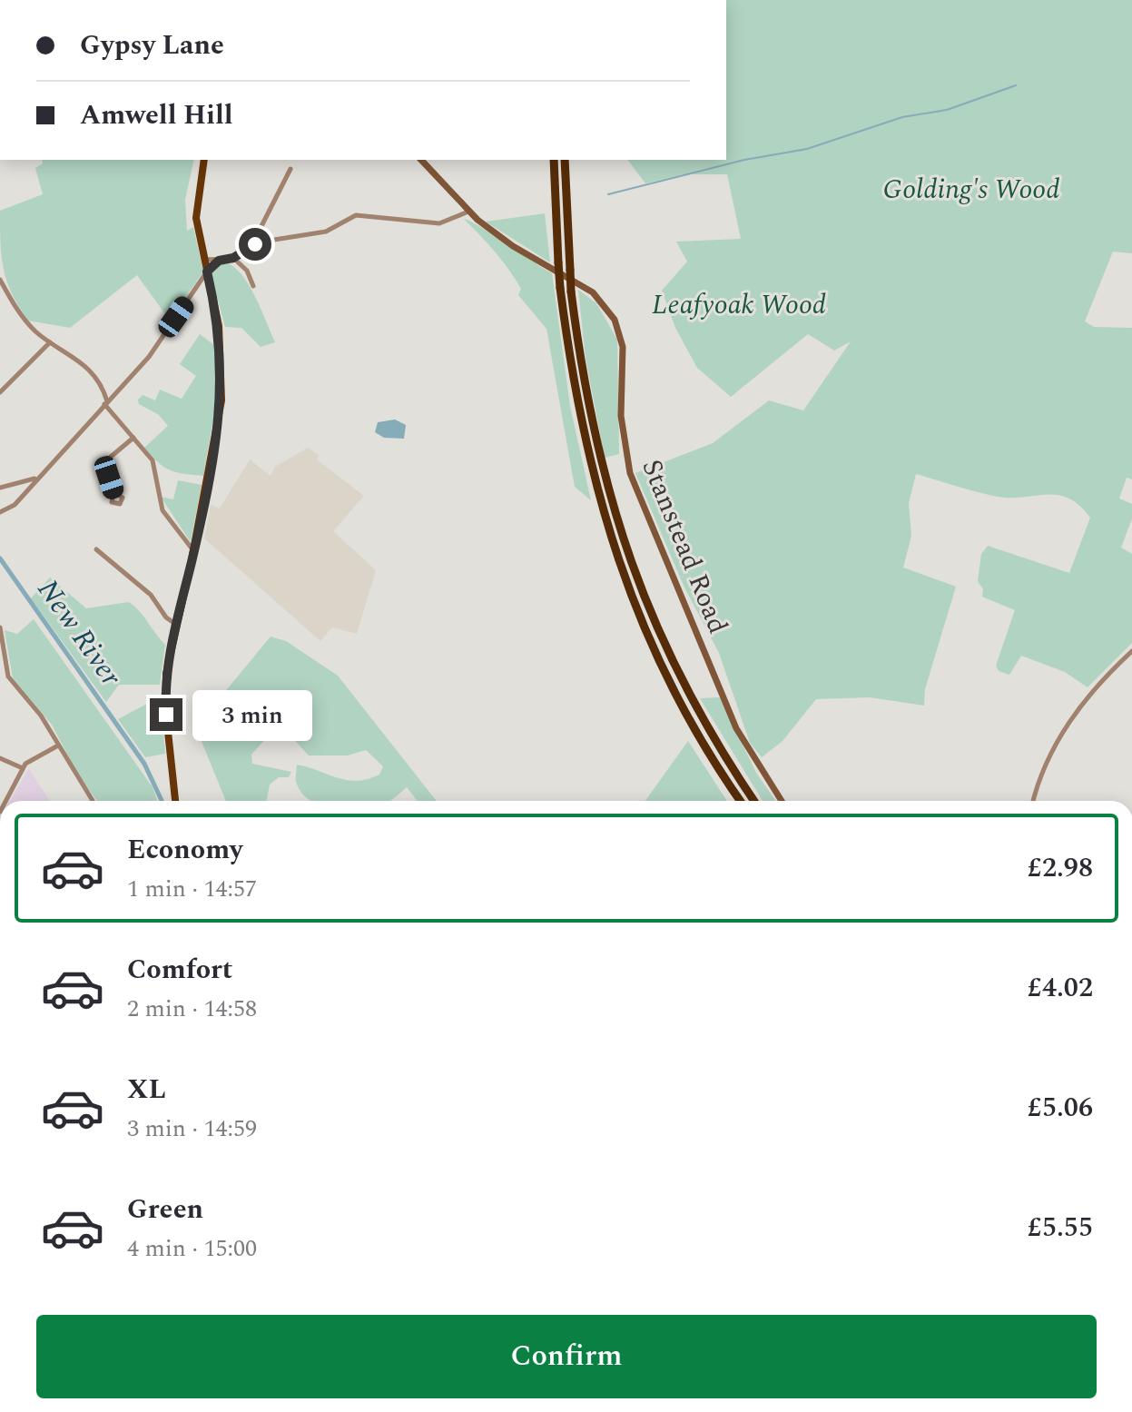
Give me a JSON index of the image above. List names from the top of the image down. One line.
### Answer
{"streets":{"main road":["Stanstead Road"]},"water":["New River"],"parks":["Golding's Wood","Leafyoak Wood"],"page":{"banner":["Gypsy Lane","Amwell Hill"],"bubble":"3 min","list":[{"name":"Economy","note":"1 min · 14:57","value":"£2.98"},{"name":"Comfort","note":"2 min · 14:58","value":"£4.02"},{"name":"XL","note":"3 min · 14:59","value":"£5.06"},{"name":"Green","note":"4 min · 15:00","value":"£5.55"}],"buttons":"Confirm"}}
